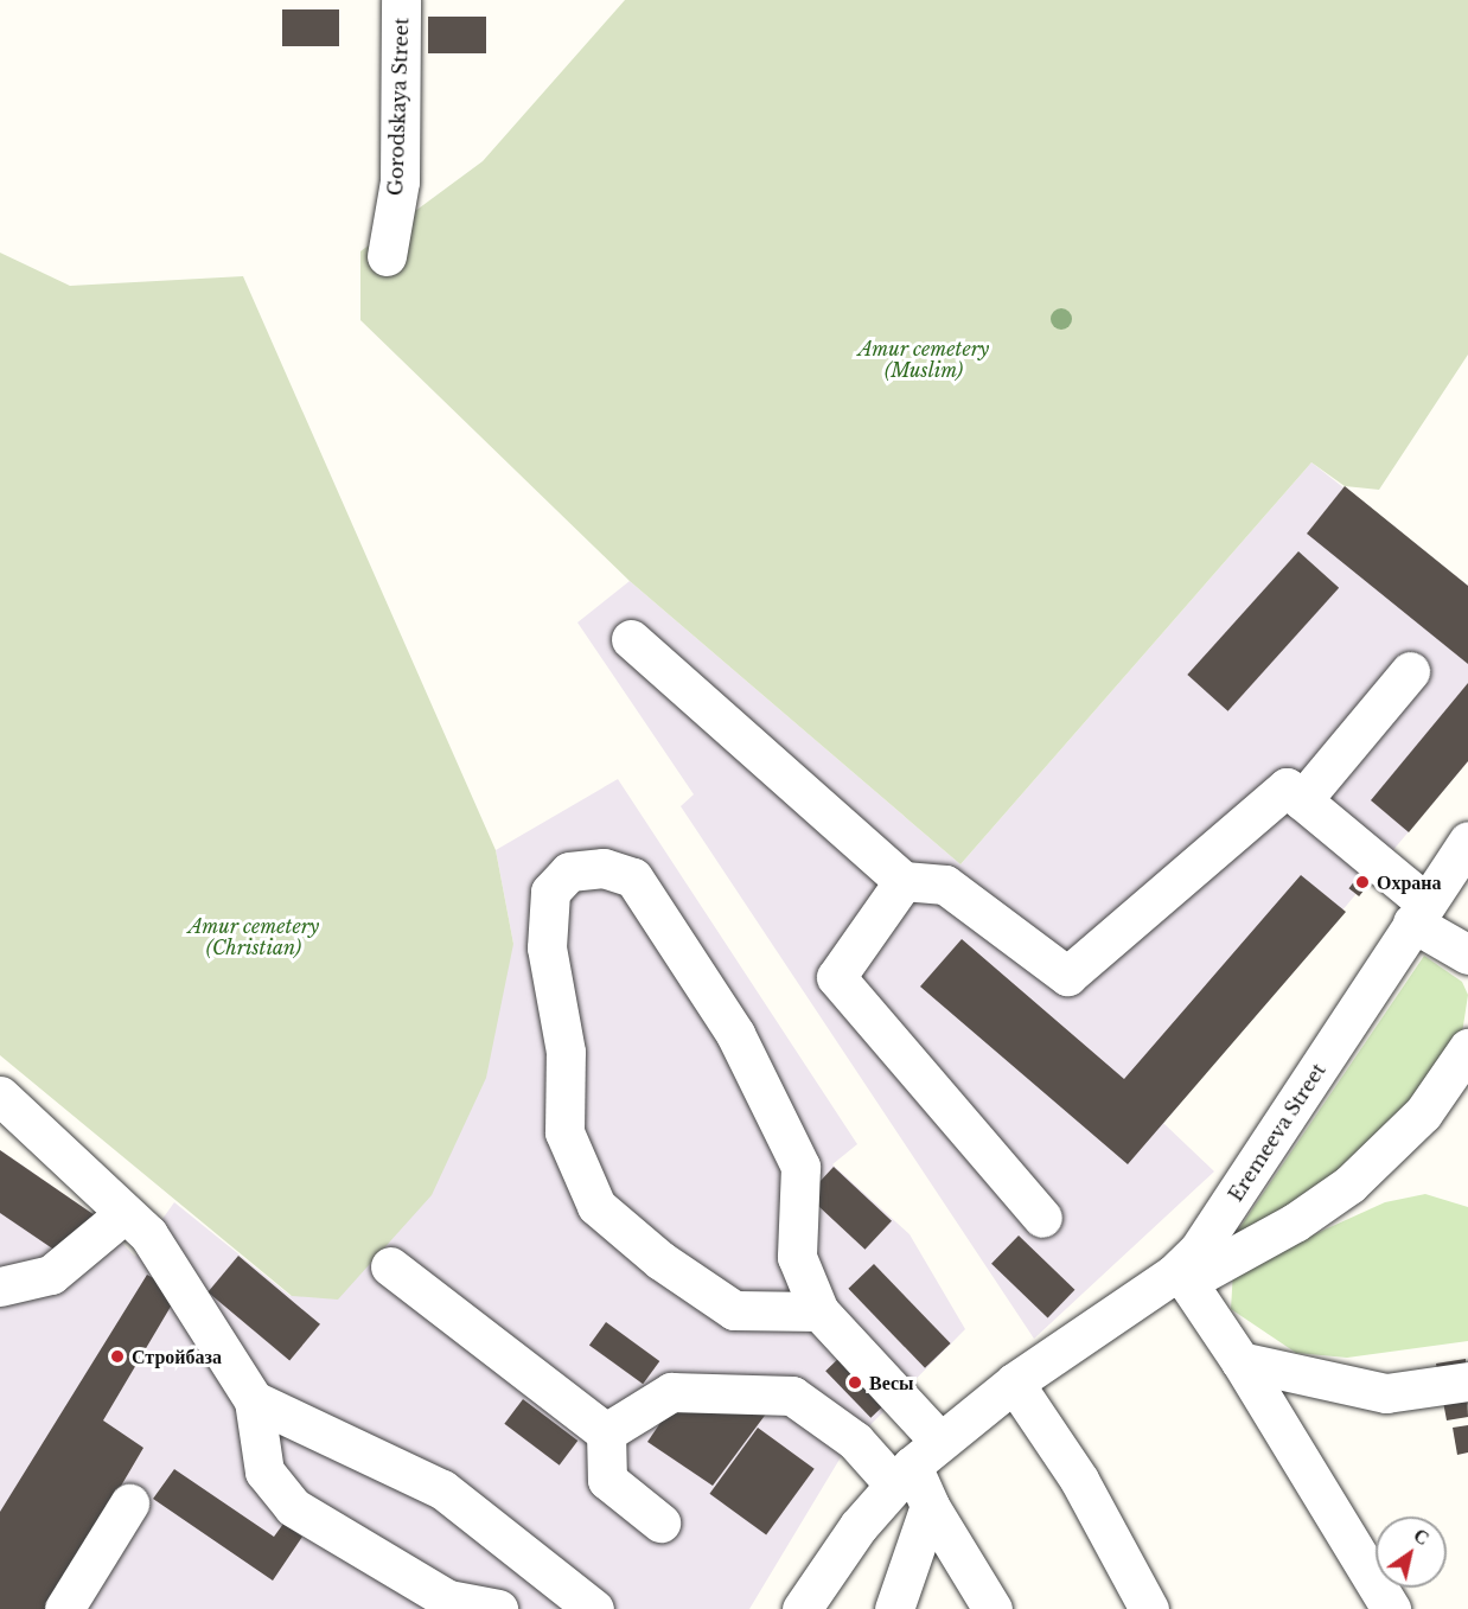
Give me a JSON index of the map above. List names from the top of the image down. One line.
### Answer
{"streets":{"street":["Gorodskaya Street","Eremeeva Street"]},"parks":["Amur cemetery (Muslim)","Amur cemetery (Christian)"],"places":["Охрана","Стройбаза","Весы"],"north":"top right"}
